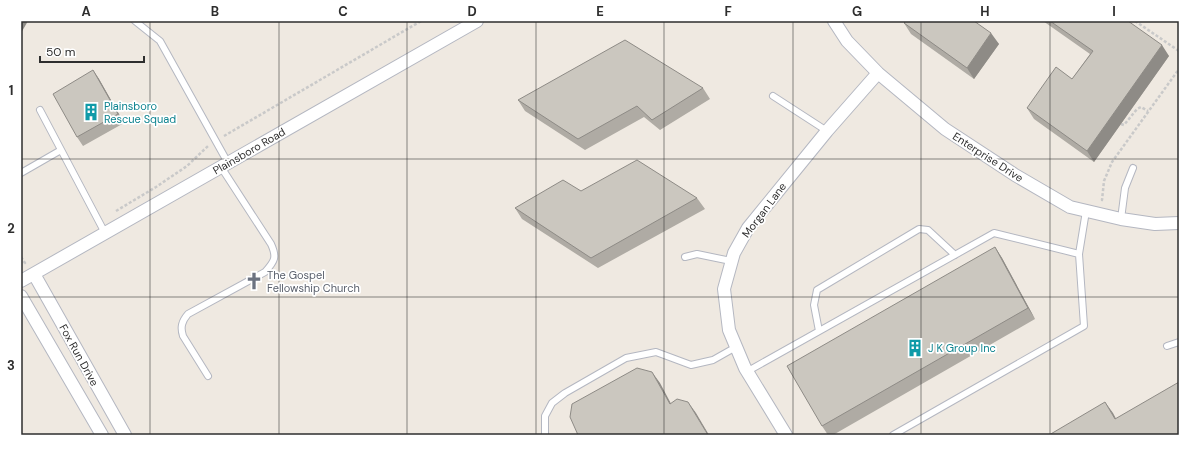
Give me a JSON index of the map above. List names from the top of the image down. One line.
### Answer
{"streets":{"street":["Plainsboro Road","Enterprise Drive","Morgan Lane","Fox Run Drive"]},"crossings":[["Plainsboro Road","Fox Run Drive"],["Enterprise Drive","Morgan Lane"]],"places":{"building":["Plainsboro Rescue Squad","J K Group Inc"],"church":["The Gospel Fellowship Church"]},"scale_bar":"50 m","grid":{"columns":["A","B","C","D","E","F","G","H","I"],"rows":["1","2","3"]}}
